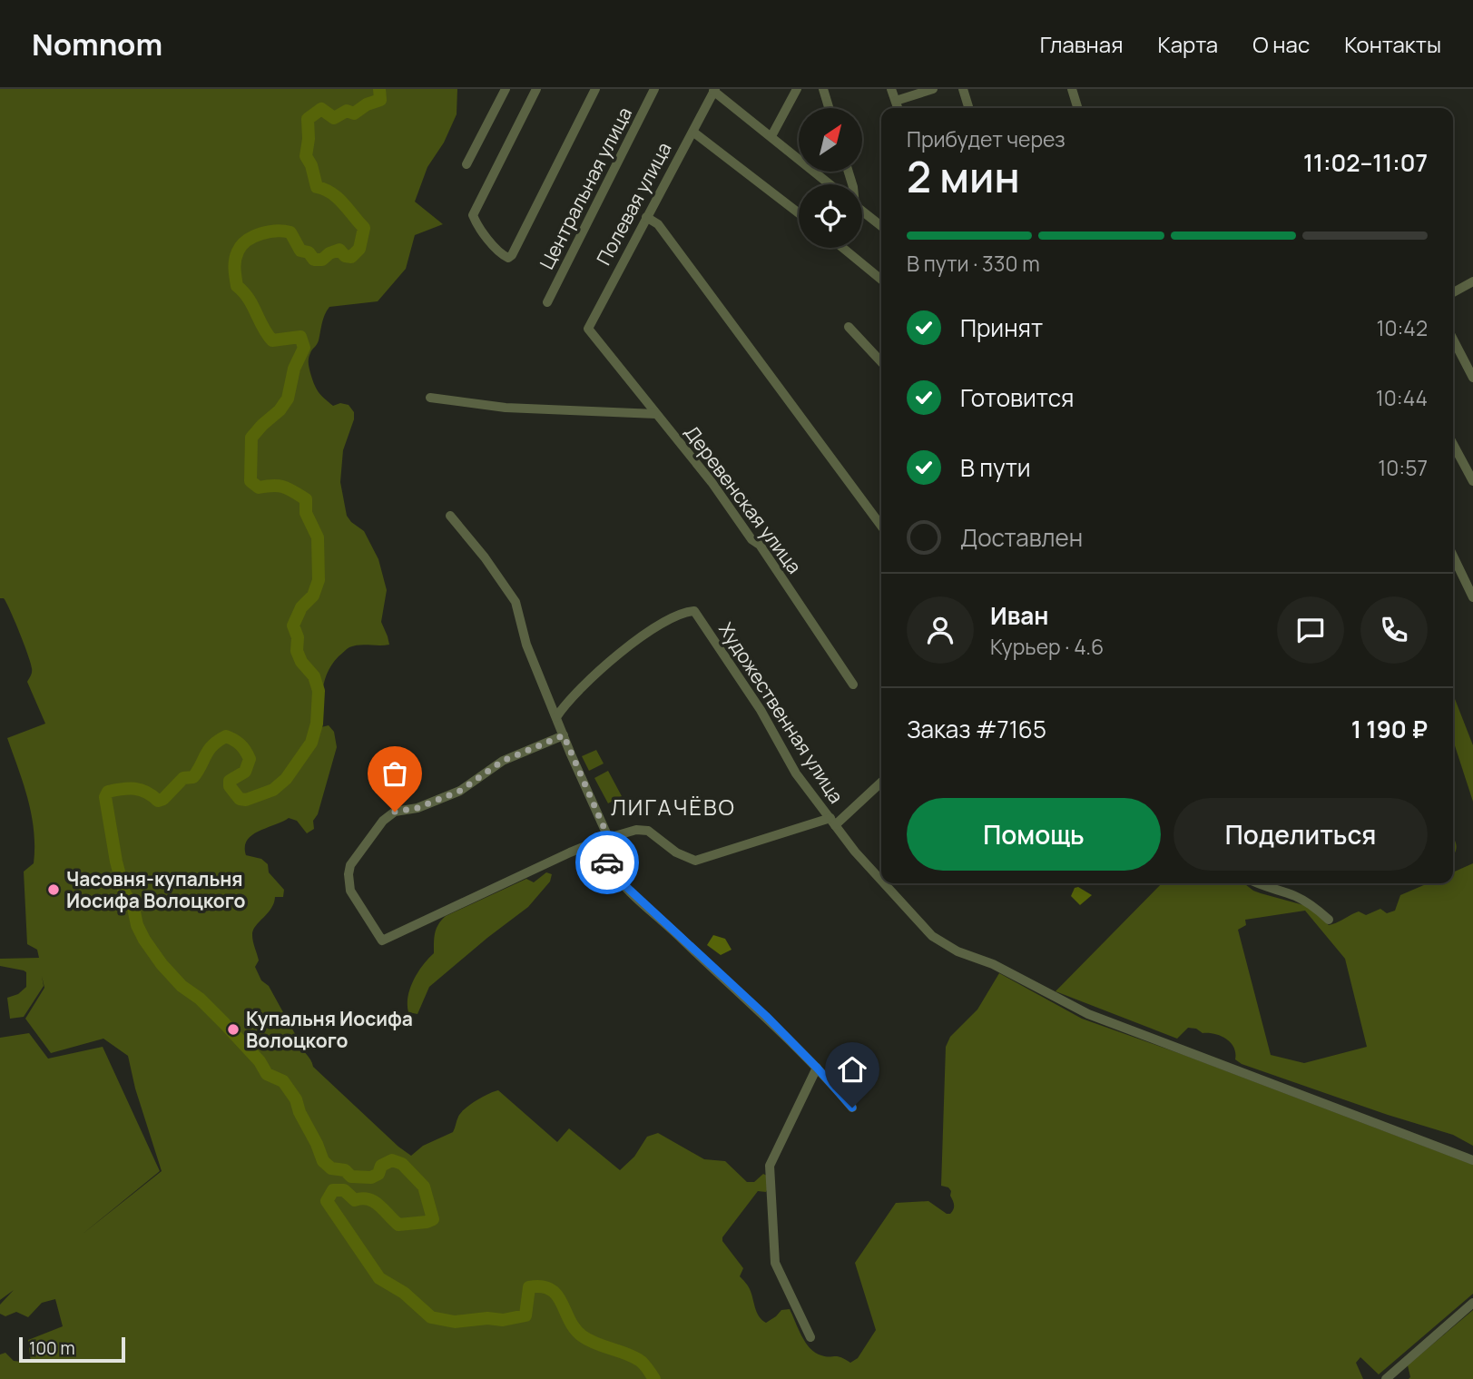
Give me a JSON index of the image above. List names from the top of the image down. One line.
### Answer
{"streets":{"street":["Центральная улица","Полевая улица","Деревенская улица","Художественная улица"]},"crossings":[["Полевая улица","Деревенская улица"]],"districts":["ЛИГАЧЁВО"],"places":["Часовня-купальня Иосифа Волоцкого","Купальня Иосифа Волоцкого"],"scale_bar":"100 m","north":"top right","page":{"header":"Nomnom","nav":["Главная","Карта","О нас","Контакты"],"heading":["2 мин","Прибудет через","11:02–11:07"],"panel":["Иван","Курьер · 4.6","Заказ #7165","1 190 ₽"],"bar":"В пути · 330 m","list":[["Принят","10:42"],["Готовится","10:44"],["В пути","10:57"],"Доставлен"],"buttons":["Помощь","Поделиться"],"scale":"100 m"}}
